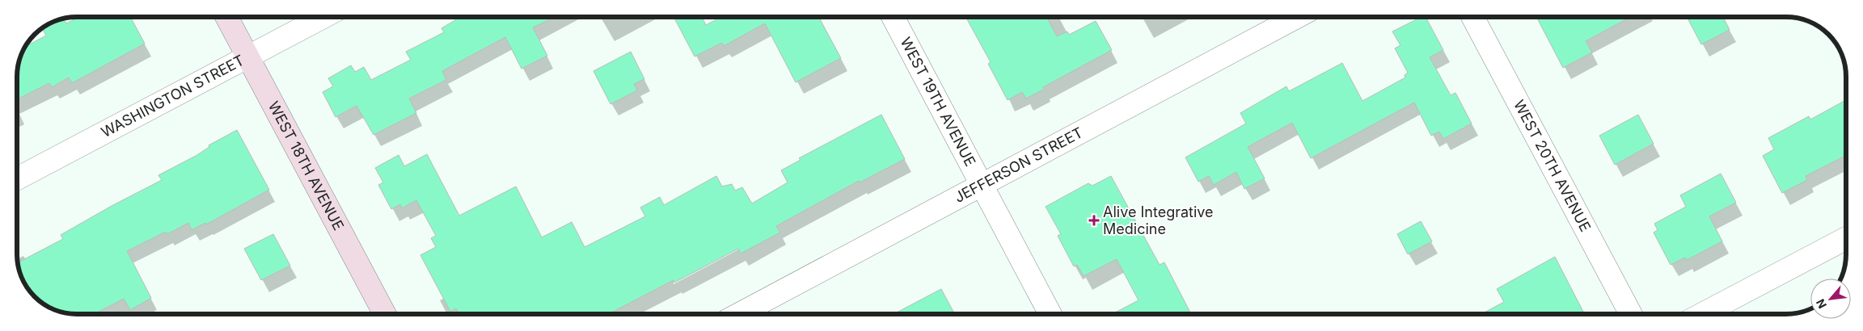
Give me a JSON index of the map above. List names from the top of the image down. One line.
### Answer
{"streets":{"main road":["WEST 18TH AVENUE"],"street":["WASHINGTON STREET","WEST 19TH AVENUE","JEFFERSON STREET","WEST 20TH AVENUE"]},"crossings":[["WASHINGTON STREET","WEST 18TH AVENUE"],["WEST 19TH AVENUE","JEFFERSON STREET"]],"places":{"health":["Alive Integrative Medicine"]},"north":"bottom left"}
